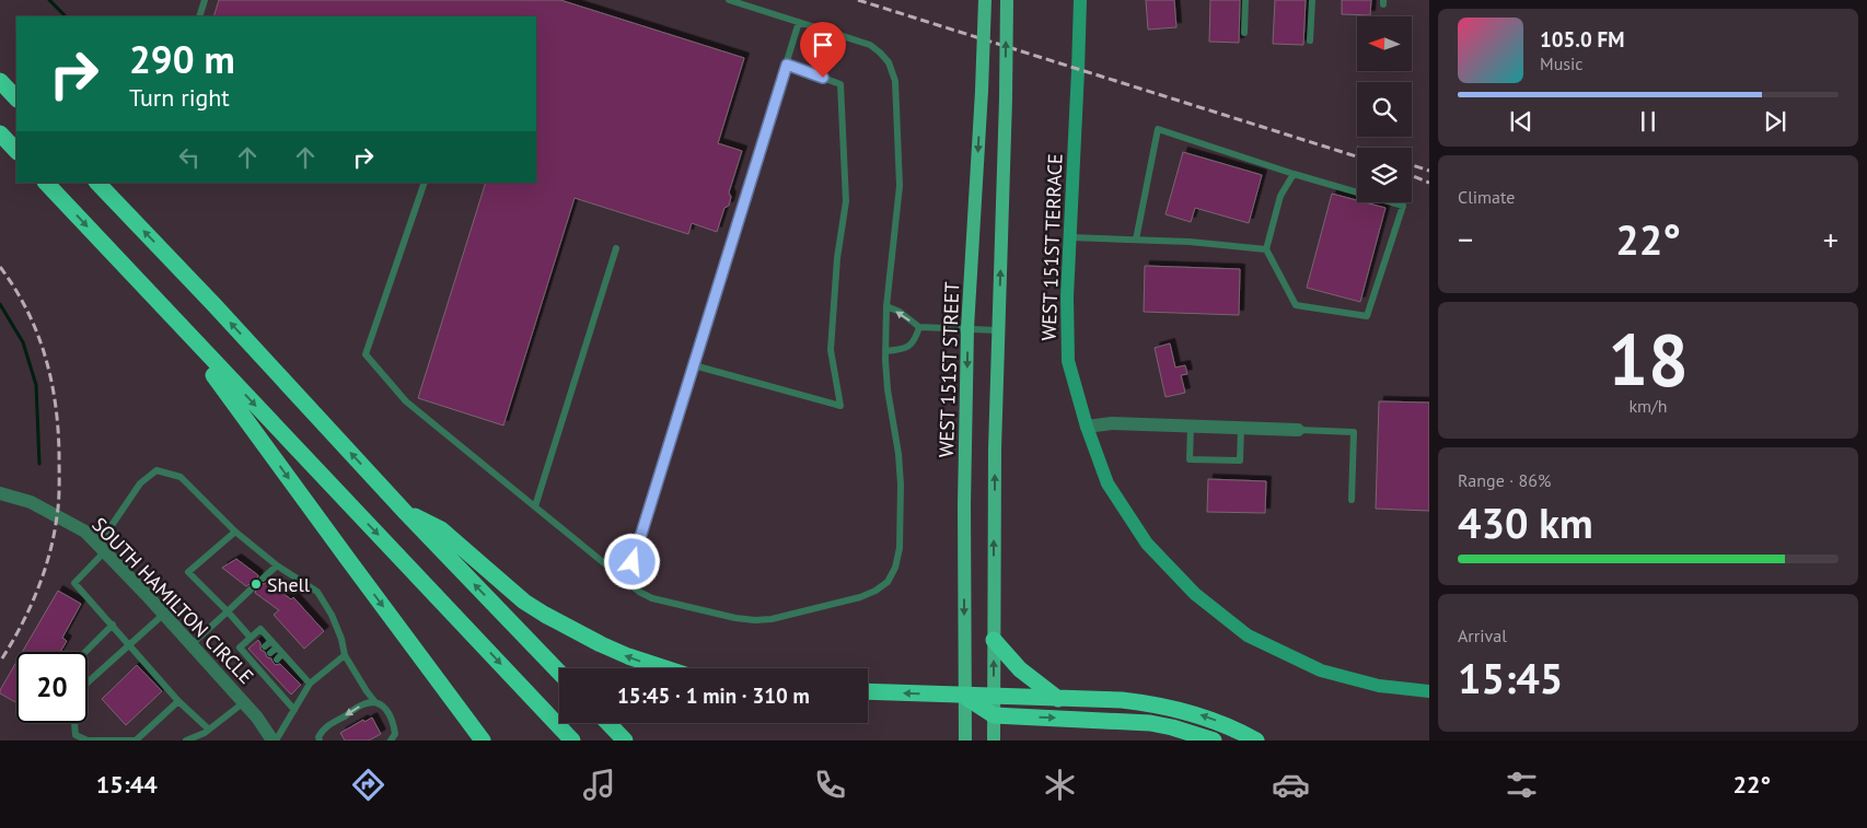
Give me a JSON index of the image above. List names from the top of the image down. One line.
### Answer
{"streets":{"main road":["WEST 151ST STREET"],"street":["WEST 151ST TERRACE","SOUTH HAMILTON CIRCLE"]},"places":["Shell"],"north":"left","page":{"turn":["290 m","Turn right"],"song":["105.0 FM","Music"],"tile":["Climate",["18","km/h"],["Range · 86%","430 km"],["Arrival","15:45"]],"heat":["−","22°","+"],"limit":"20","trip":"15:45 · 1 min · 310 m","tabs":["15:44","22°"]}}
